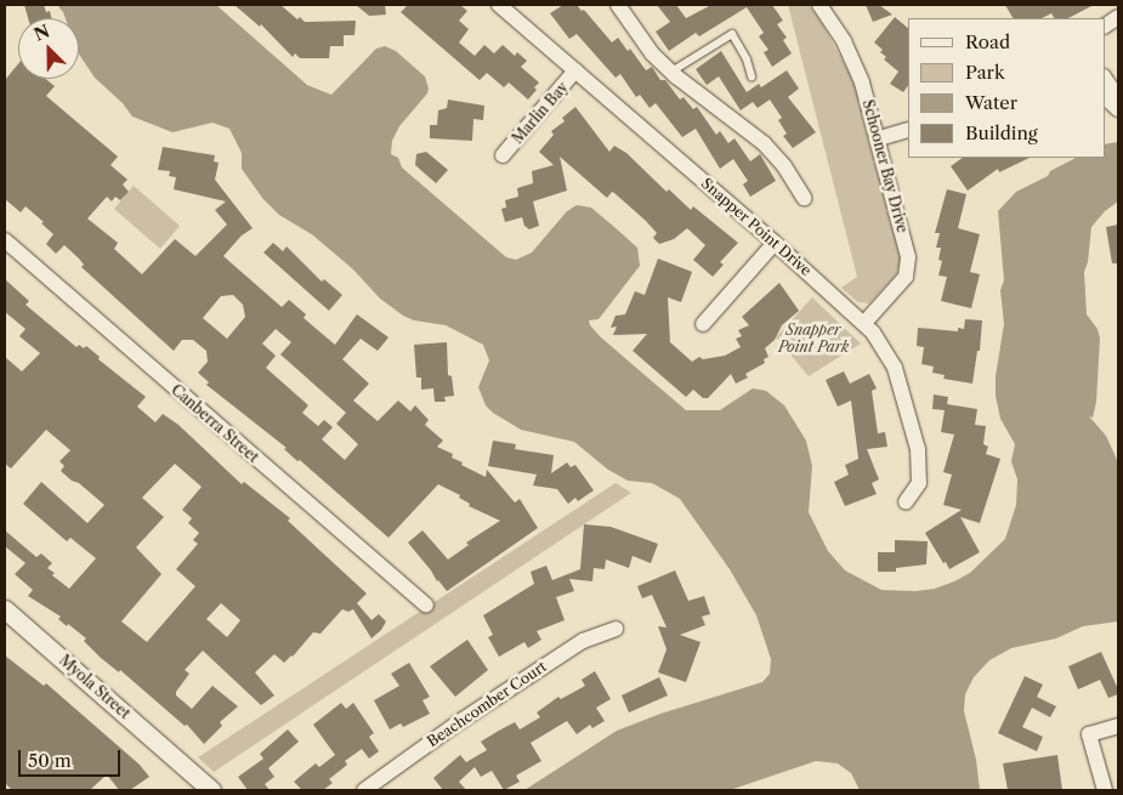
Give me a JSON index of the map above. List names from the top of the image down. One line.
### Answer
{"streets":{"street":["Marlin Bay","Schooner Bay Drive","Snapper Point Drive","Canberra Street","Myola Street","Beachcomber Court"]},"crossings":[["Marlin Bay","Snapper Point Drive"],["Schooner Bay Drive","Snapper Point Drive"]],"parks":["Snapper Point Park"],"legend":["Road","Park","Water","Building"],"scale_bar":"50 m","north":"top left"}
